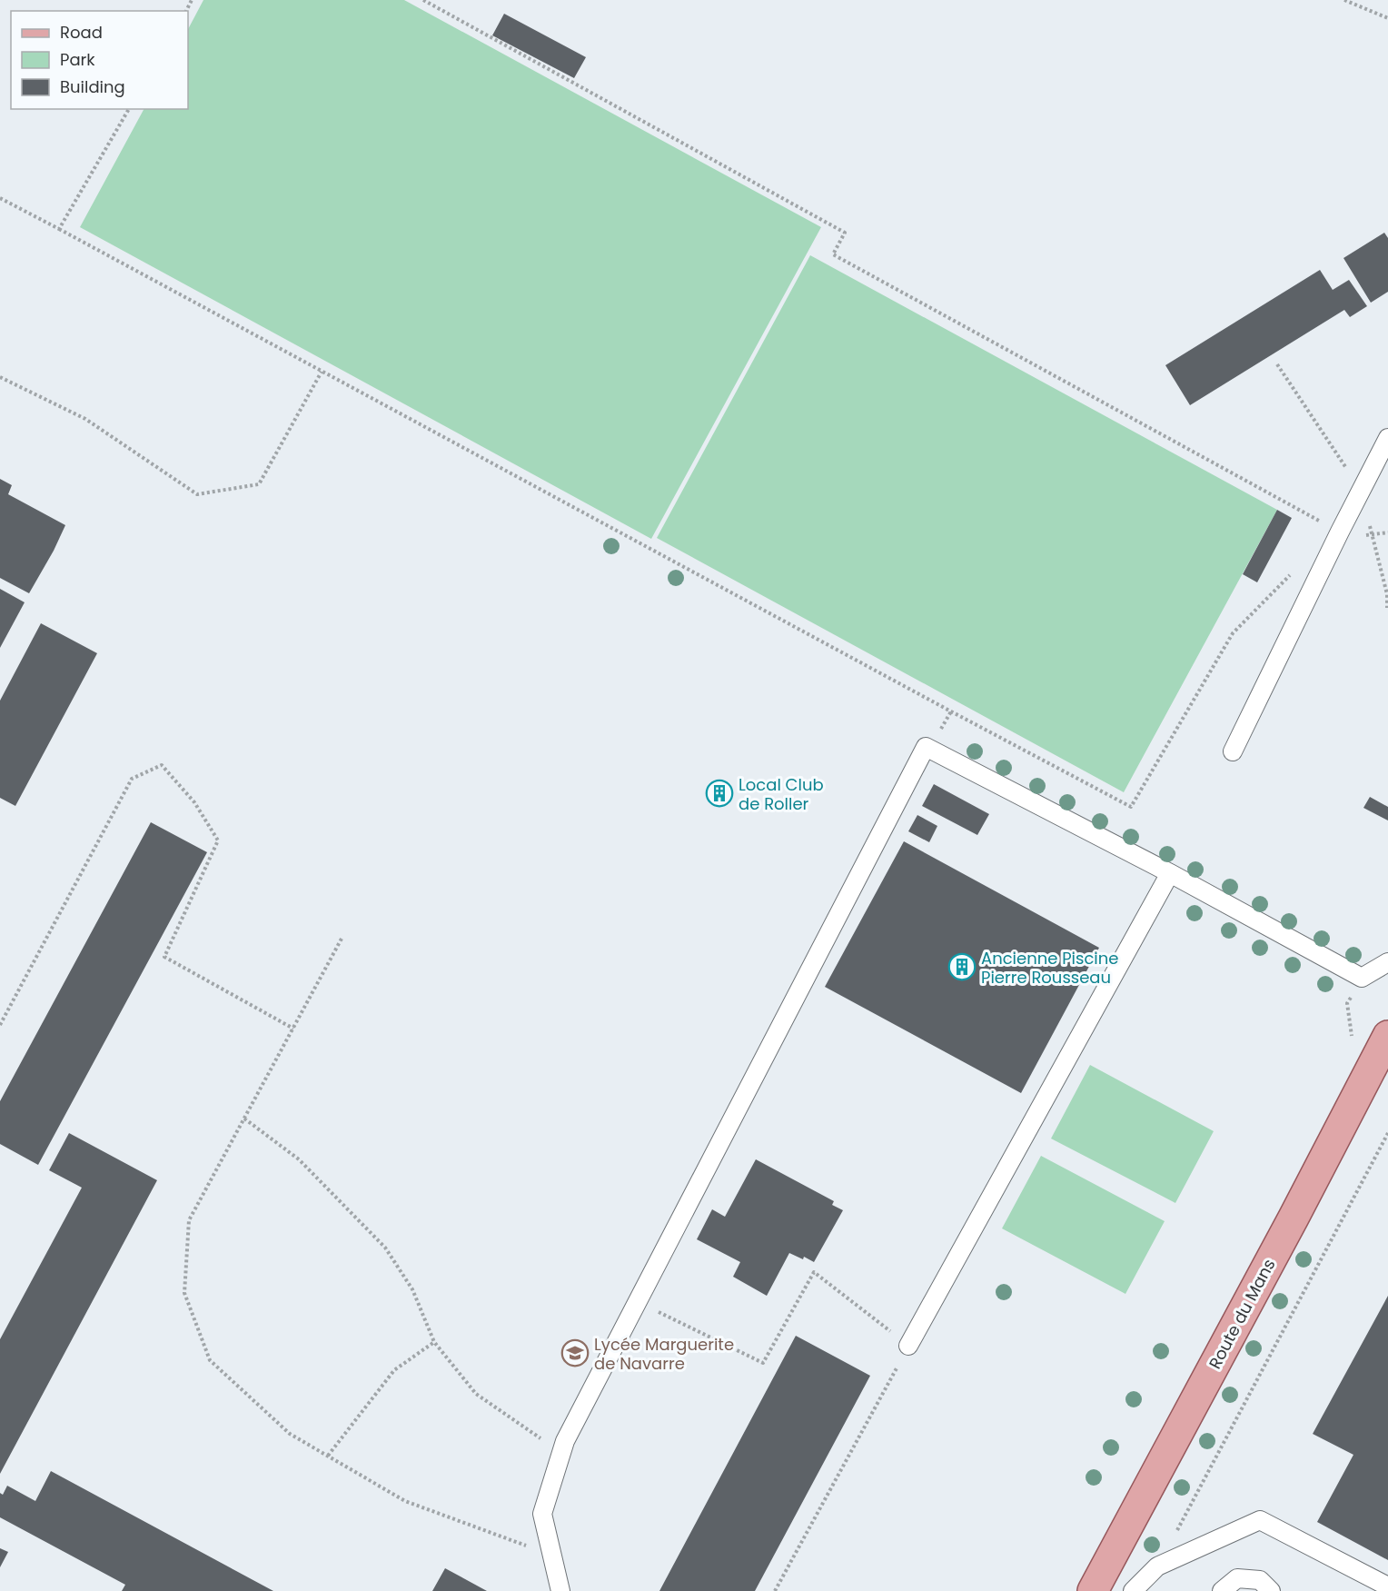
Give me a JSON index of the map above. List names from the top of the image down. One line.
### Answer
{"streets":{"main road":["Route du Mans"]},"places":{"building":["Local Club de Roller","Ancienne Piscine Pierre Rousseau"],"school or university":["Lycée Marguerite de Navarre"]},"legend":["Road","Park","Building"]}
